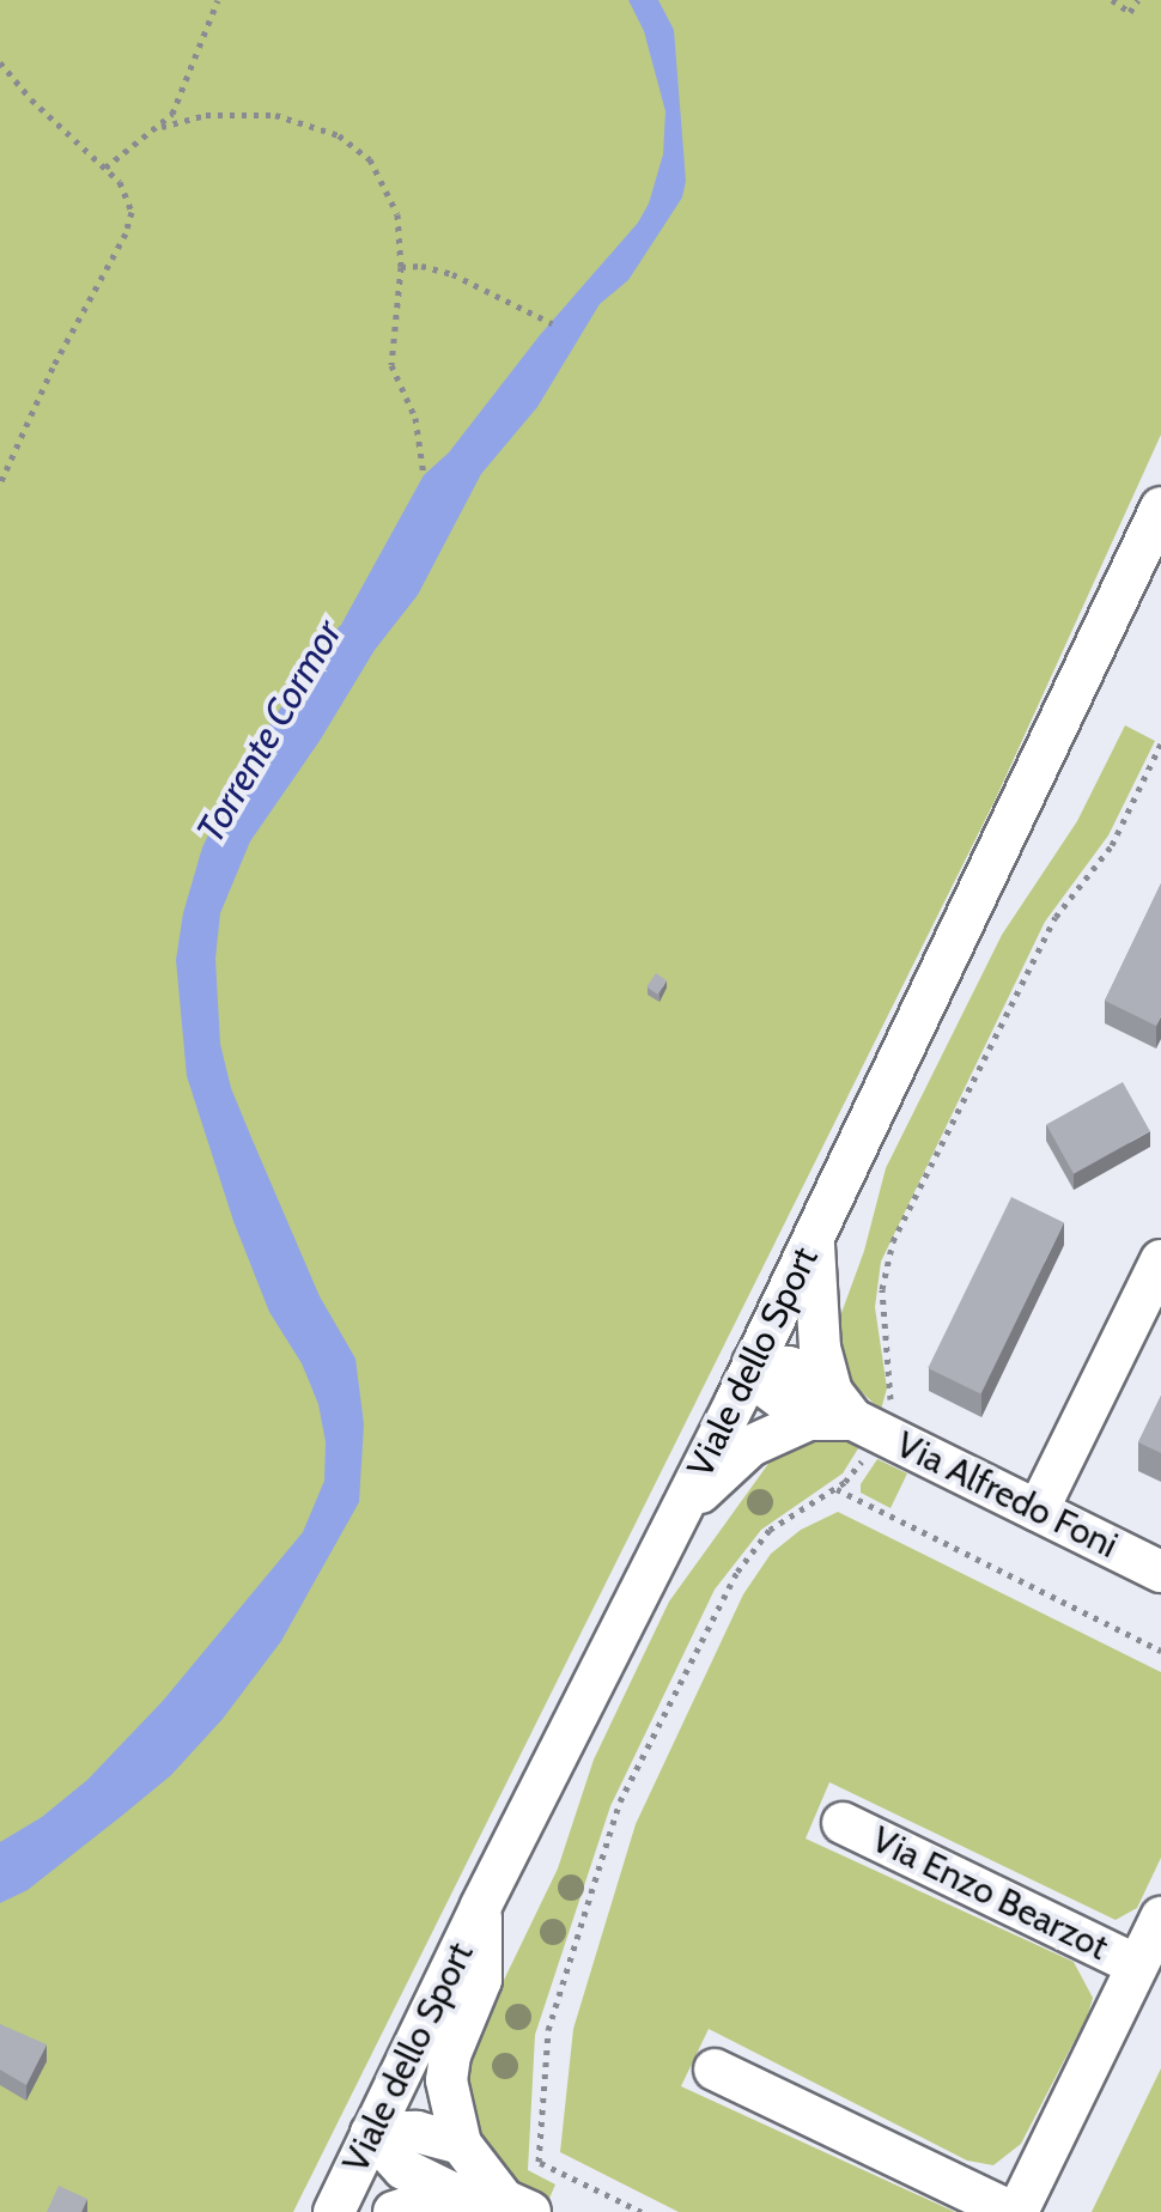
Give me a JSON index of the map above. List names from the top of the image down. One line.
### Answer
{"streets":{"street":["Viale dello Sport","Via Alfredo Foni","Via Enzo Bearzot"]},"crossings":[["Viale dello Sport","Via Alfredo Foni"]],"water":["Torrente Cormor"]}
